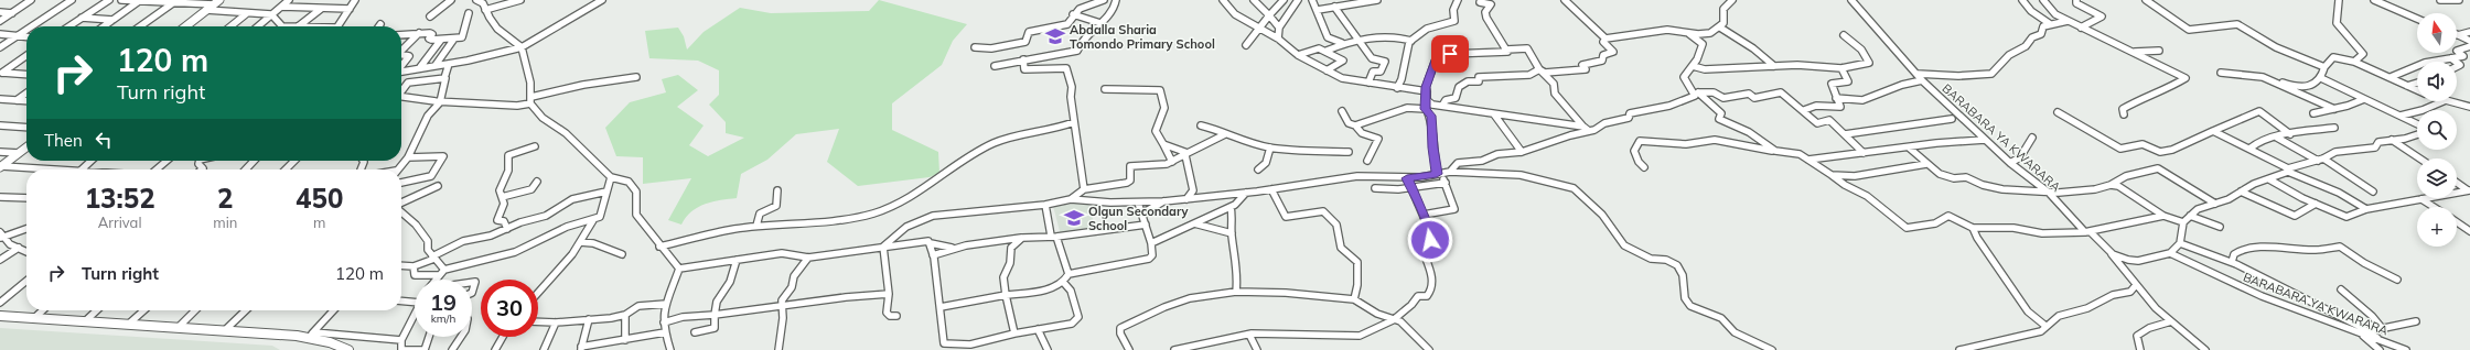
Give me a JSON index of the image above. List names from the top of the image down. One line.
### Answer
{"streets":{"street":["BARABARA YA KWARARA"]},"places":{"school or university":["Abdalla Sharia Tomondo Primary School","Olgun Secondary School"]},"north":"top","page":{"map_buttons":"+","turn":["120 m","Turn right"],"then":"Then","eta":["13:52","Arrival","2","min","450","m"],"list":[{"name":"Turn right","value":"120 m"}],"speed":"19 km/h","limit":"30"}}
